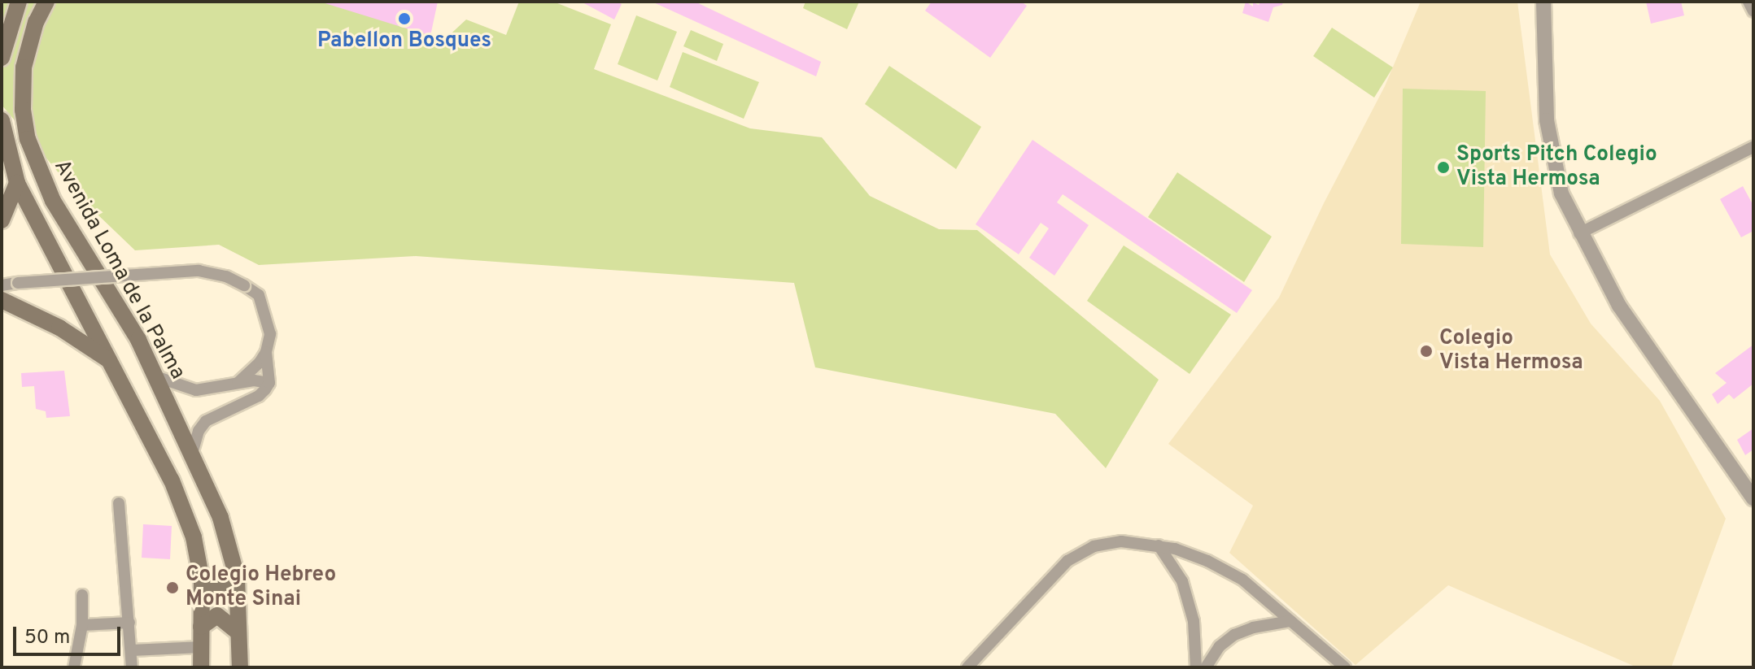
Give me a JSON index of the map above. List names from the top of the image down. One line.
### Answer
{"streets":{"main road":["Avenida Loma de la Palma"]},"places":["Pabellon Bosques","Sports Pitch Colegio Vista Hermosa","Colegio Vista Hermosa","Colegio Hebreo Monte Sinai"],"scale_bar":"50 m"}
